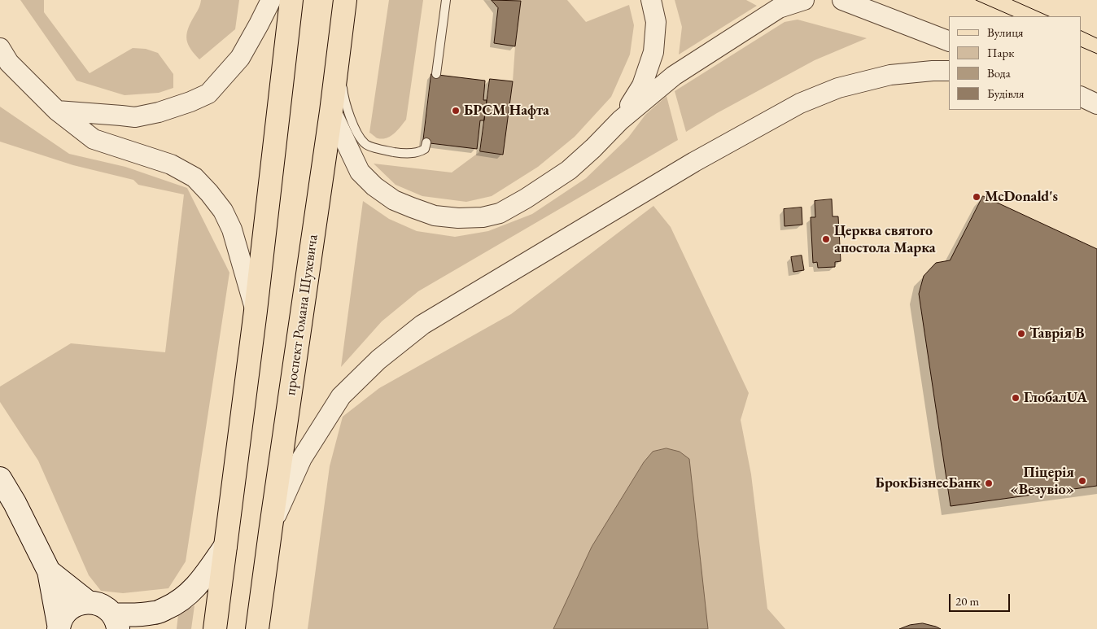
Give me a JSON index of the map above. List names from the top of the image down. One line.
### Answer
{"streets":{"main road":["проспект Романа Шухевича"]},"places":["БРСМ Нафта","McDonald's","Церква святого апостола Марка","Таврія В","ГлобалUA","Піцерія «Везувіо»","БрокБізнесБанк"],"legend":["Вулиця","Парк","Вода","Будівля"],"scale_bar":"20 m"}
